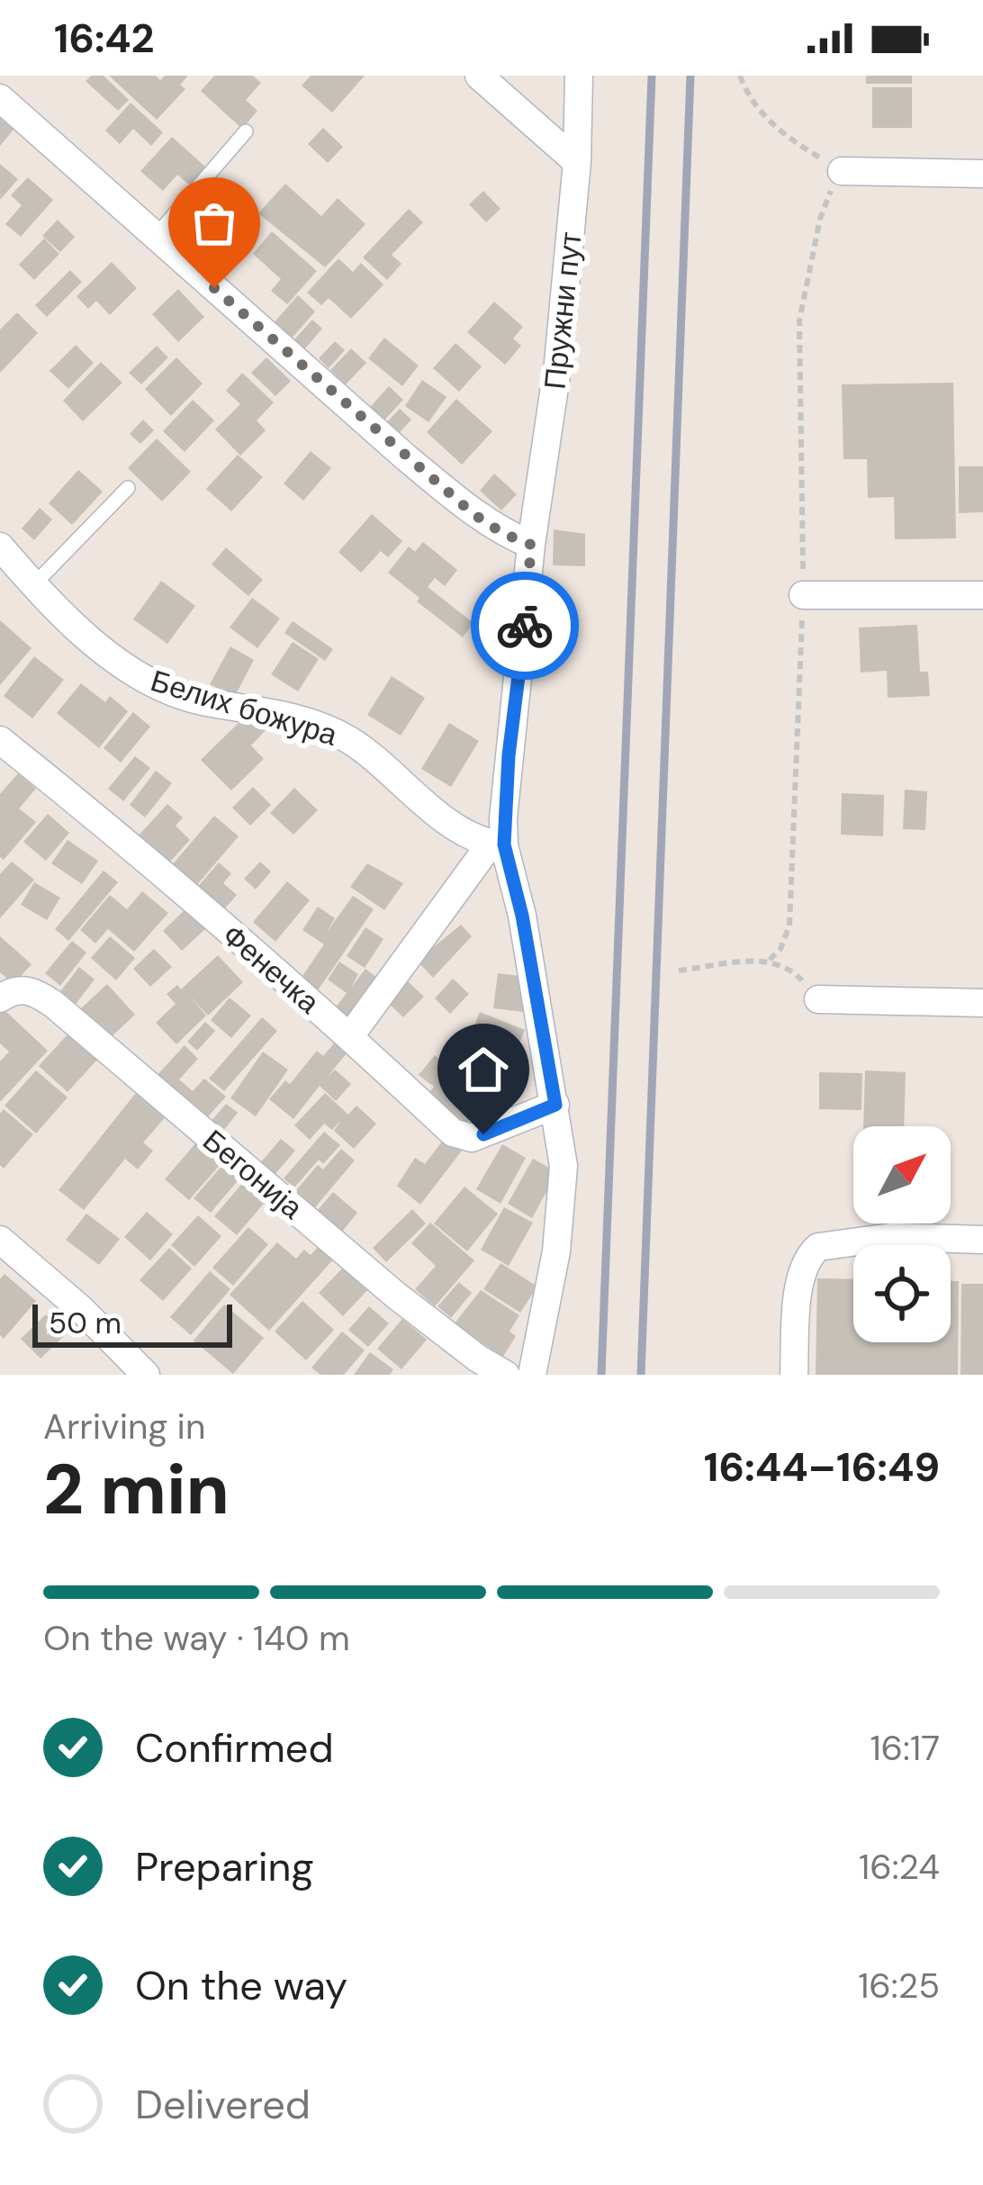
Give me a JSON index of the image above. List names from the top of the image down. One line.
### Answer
{"streets":{"street":["Пружни пут","Белих божура","Фенечка","Бегонија"]},"crossings":[["Пружни пут","Белих божура"],["Пружни пут","Фенечка"]],"scale_bar":"50 m","north":"top right","page":{"status":"16:42","scale":"50 m","heading":["2 min","Arriving in","16:44–16:49"],"bar":"On the way · 140 m","list":[["Confirmed","16:17"],["Preparing","16:24"],["On the way","16:25"],"Delivered"]}}
